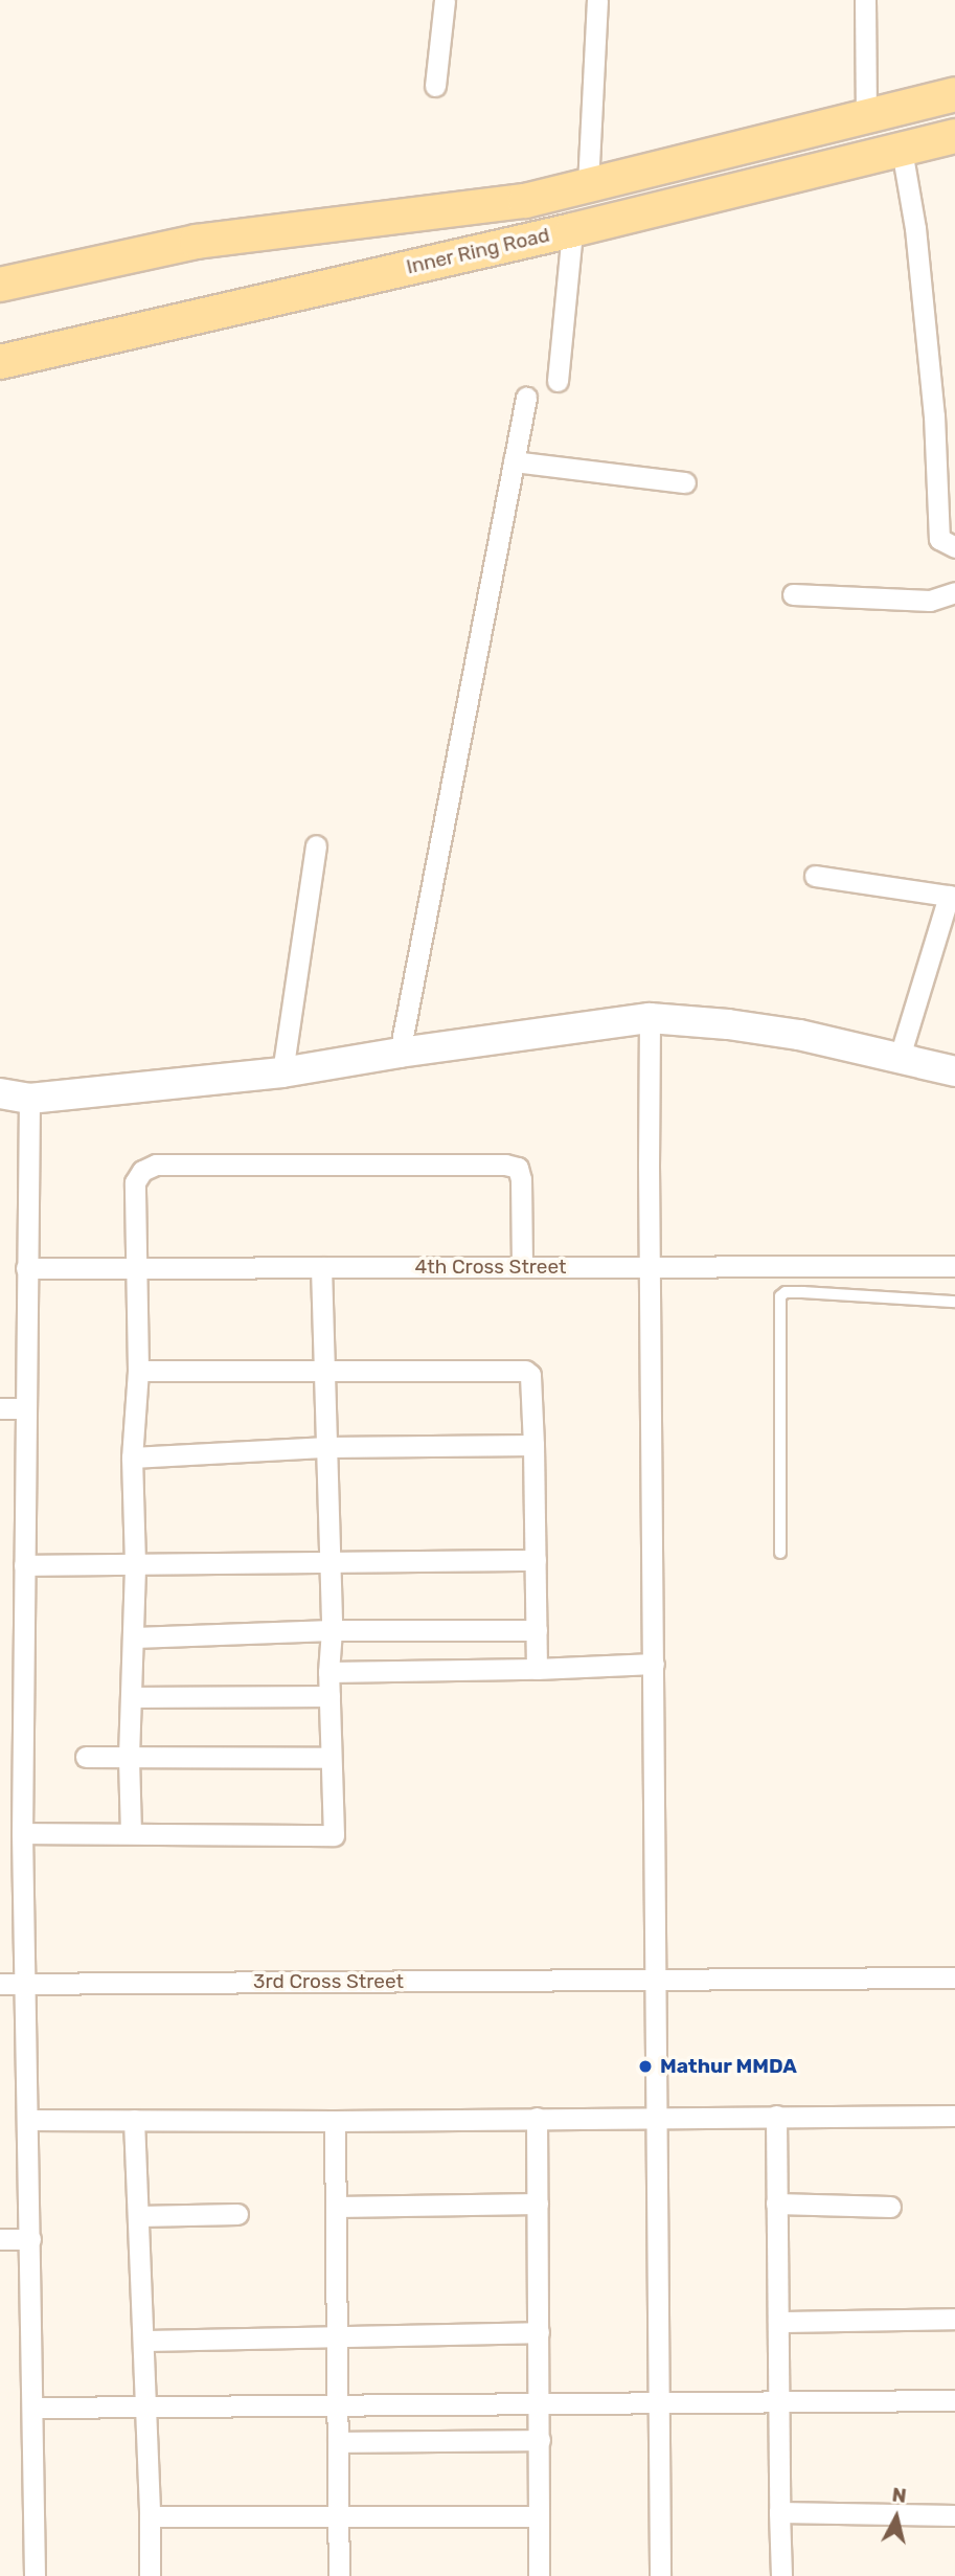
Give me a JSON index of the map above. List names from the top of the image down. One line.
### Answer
{"streets":{"main road":["Inner Ring Road"],"street":["4th Cross Street","3rd Cross Street"]},"places":["Mathur MMDA"],"north":"top"}
